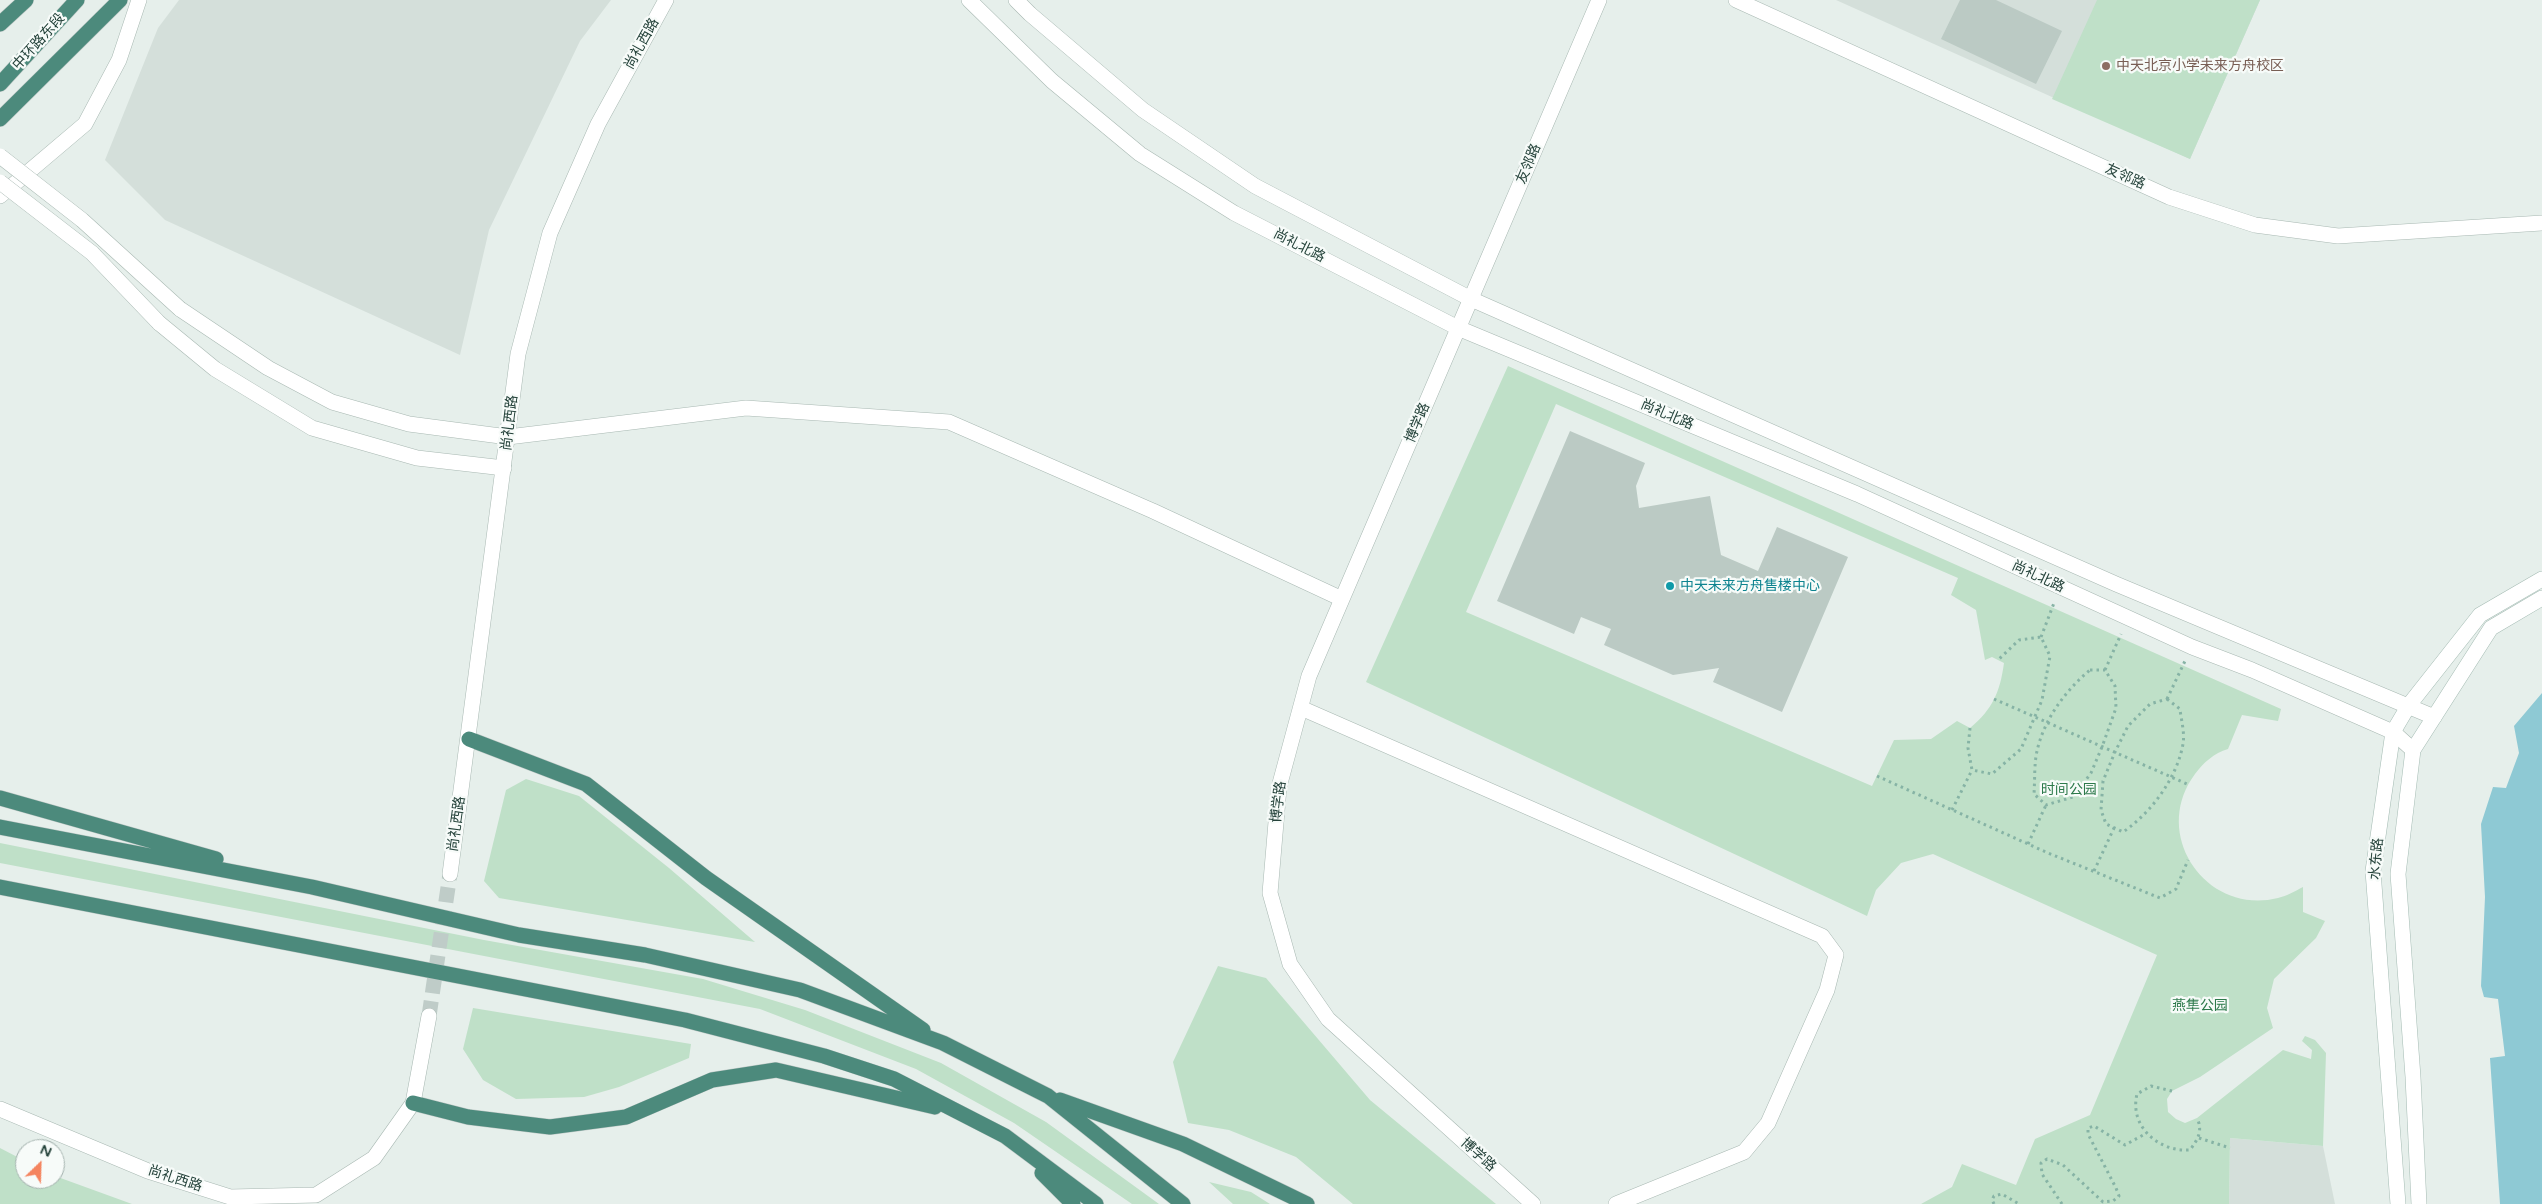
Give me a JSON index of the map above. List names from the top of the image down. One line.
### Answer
{"streets":{"highway":["中环路东段"],"street":["尚礼西路","友邻路","尚礼北路","博学路","水东路"]},"crossings":[["友邻路","尚礼北路"],["友邻路","博学路"],["尚礼北路","博学路"],["尚礼北路","水东路"]],"parks":["时间公园","燕隼公园"],"places":["中天北京小学未来方舟校区","中天未来方舟售楼中心"],"north":"top right"}
